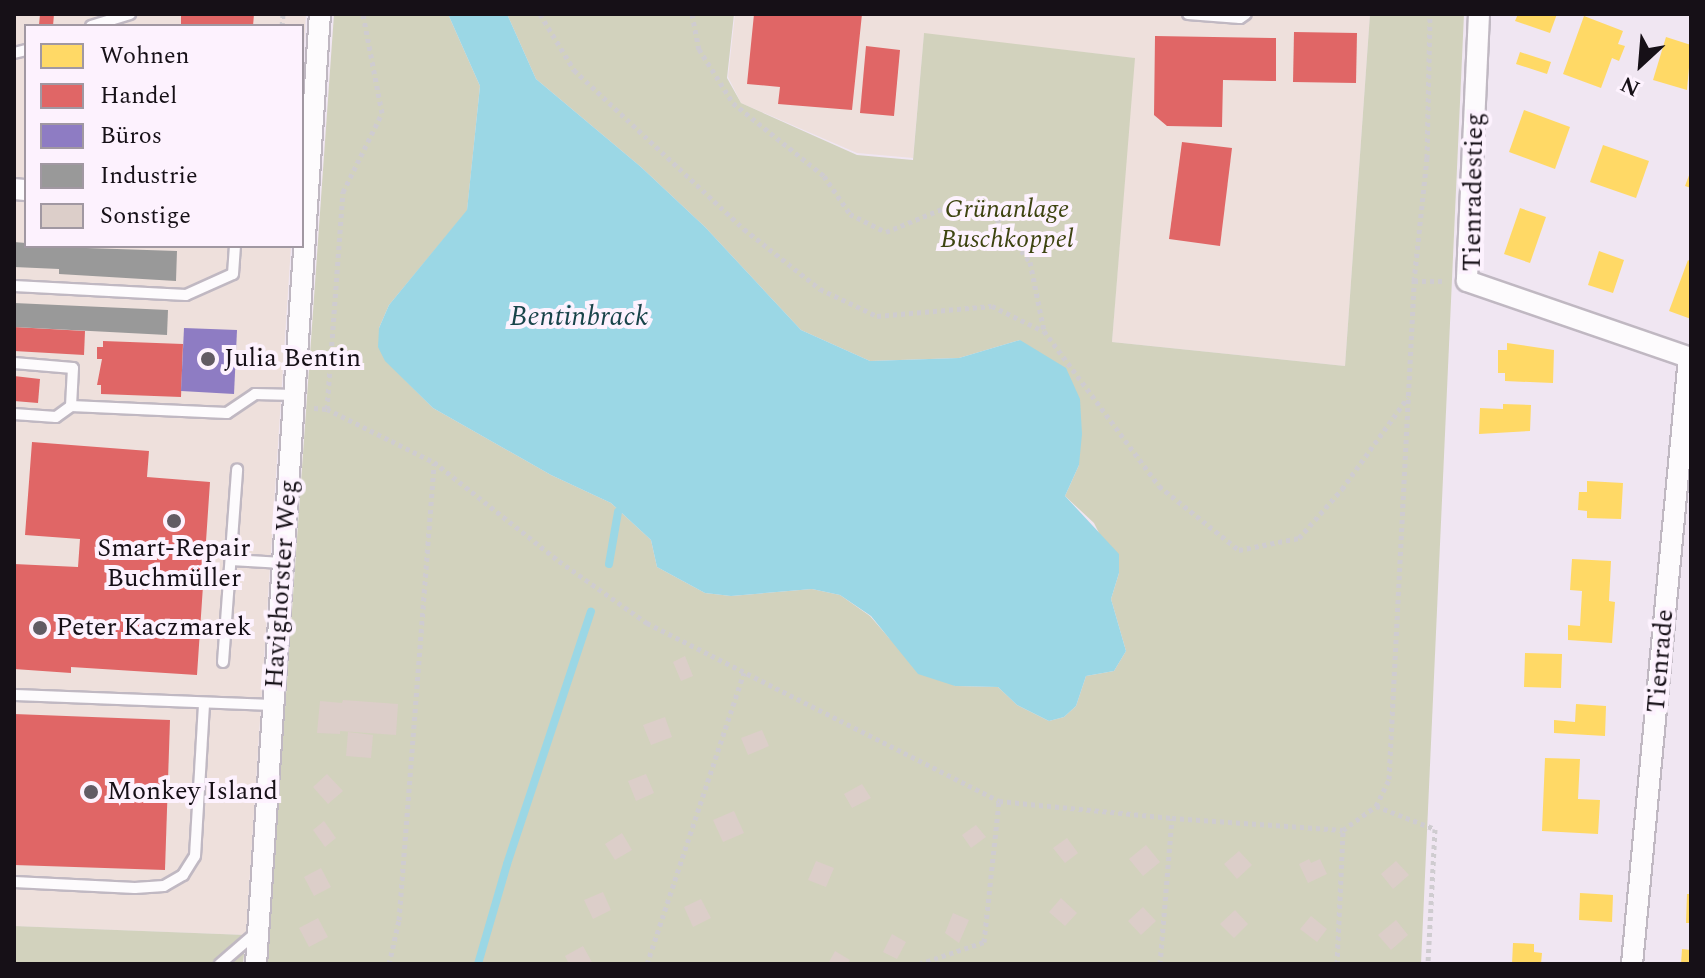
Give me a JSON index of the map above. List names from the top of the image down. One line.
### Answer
{"streets":{"street":["Tienradestieg","Havighorster Weg","Tienrade"]},"crossings":[["Tienradestieg","Tienrade"]],"water":["Bentinbrack"],"parks":["Grünanlage Buschkoppel"],"places":["Julia Bentin","Smart-Repair Buchmüller","Peter Kaczmarek","Monkey Island"],"legend":["Wohnen","Handel","Büros","Industrie","Sonstige"],"north":"bottom left"}
